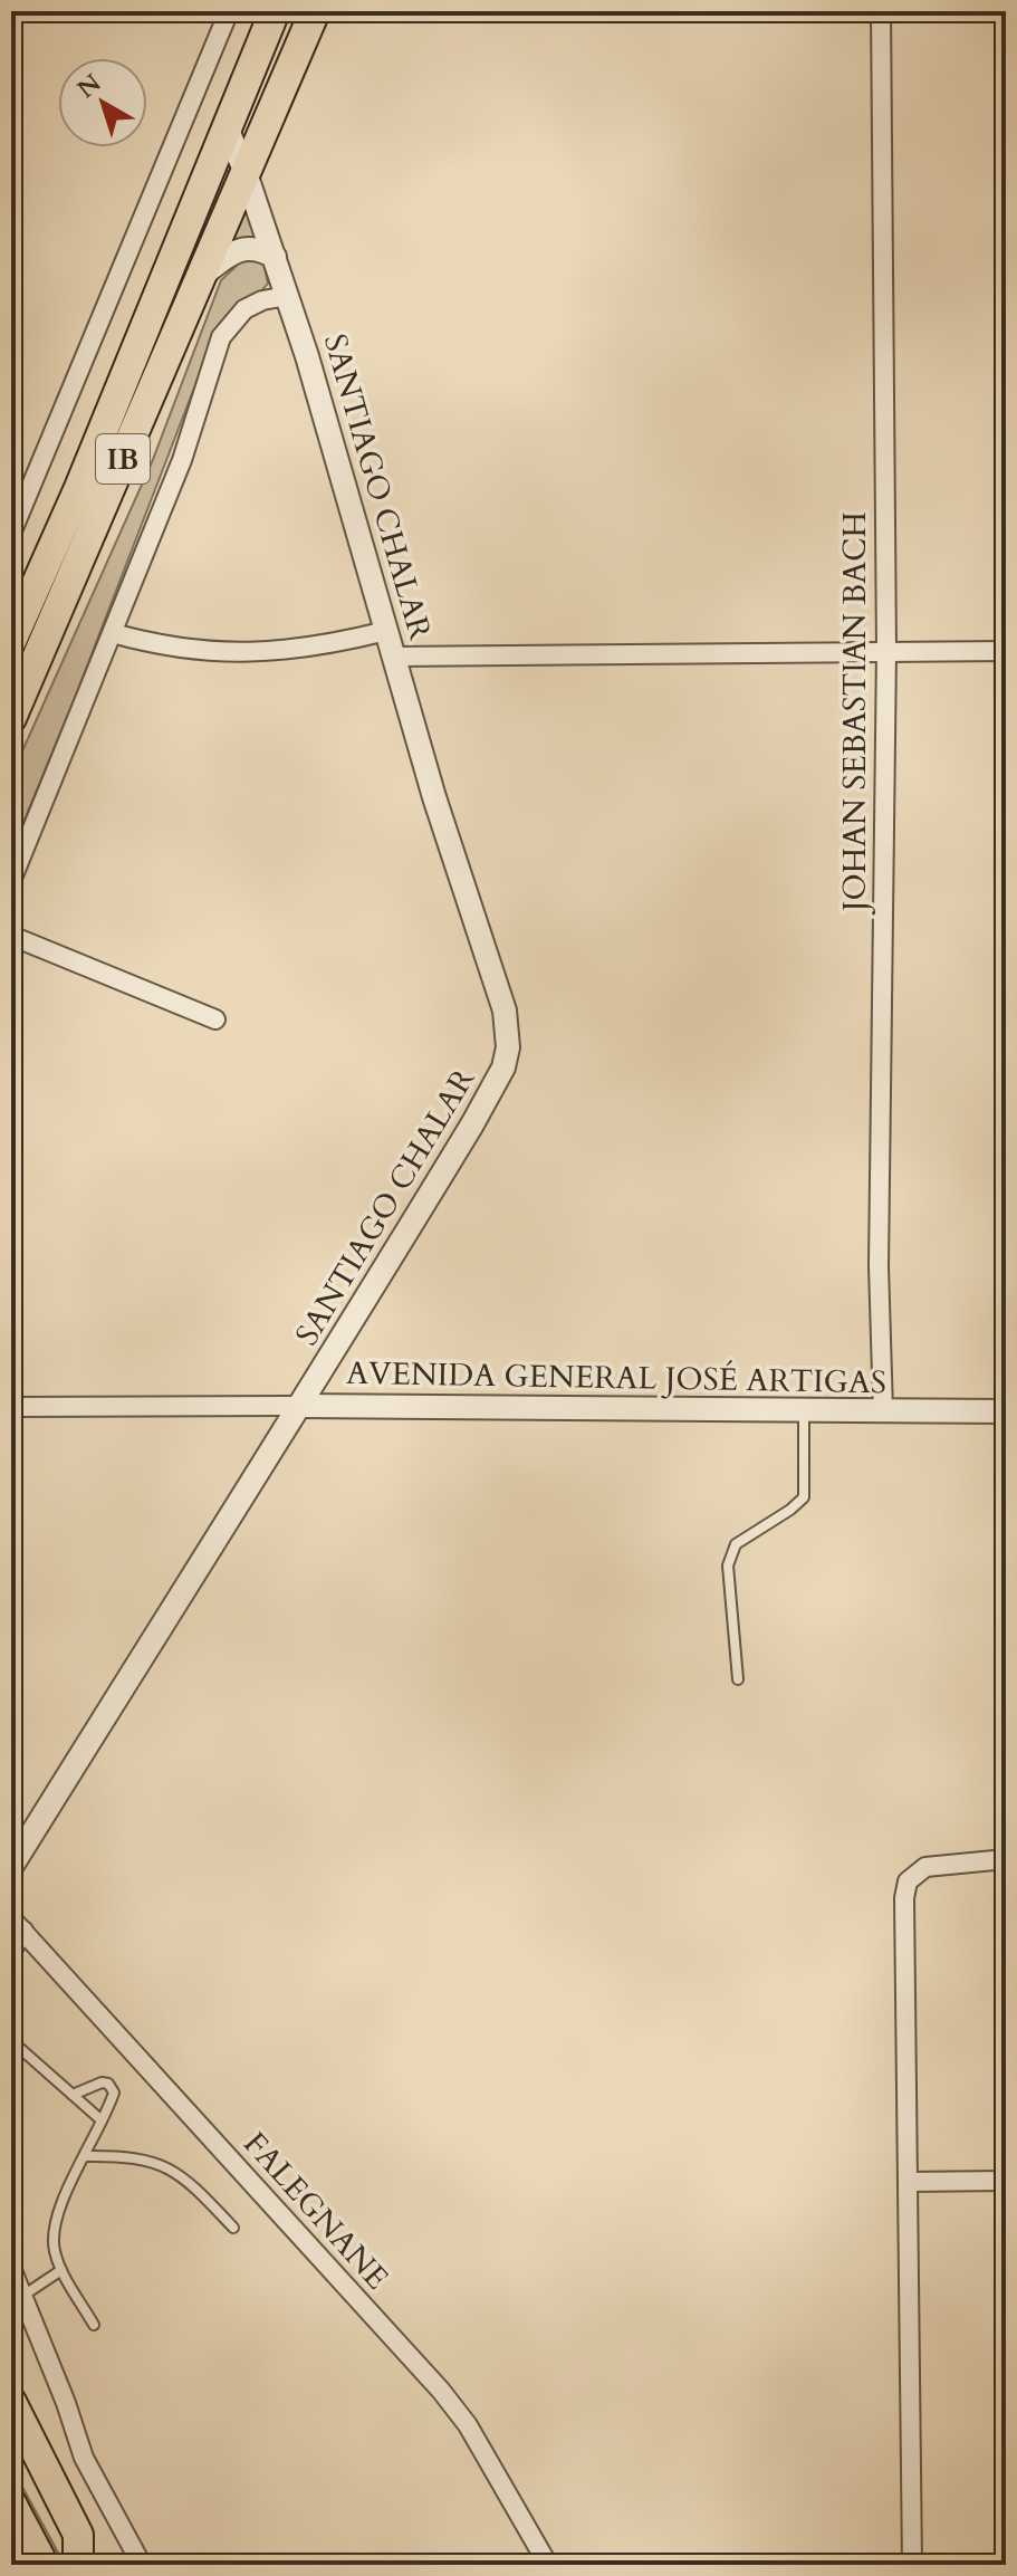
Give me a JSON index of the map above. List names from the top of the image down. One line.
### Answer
{"streets":{"highway":["IB"],"street":["SANTIAGO CHALAR","JOHAN SEBASTIAN BACH","AVENIDA GENERAL JOSÉ ARTIGAS","FALEGNANE"]},"crossings":[["IB","SANTIAGO CHALAR"],["SANTIAGO CHALAR","AVENIDA GENERAL JOSÉ ARTIGAS"],["JOHAN SEBASTIAN BACH","AVENIDA GENERAL JOSÉ ARTIGAS"]],"north":"top left"}
